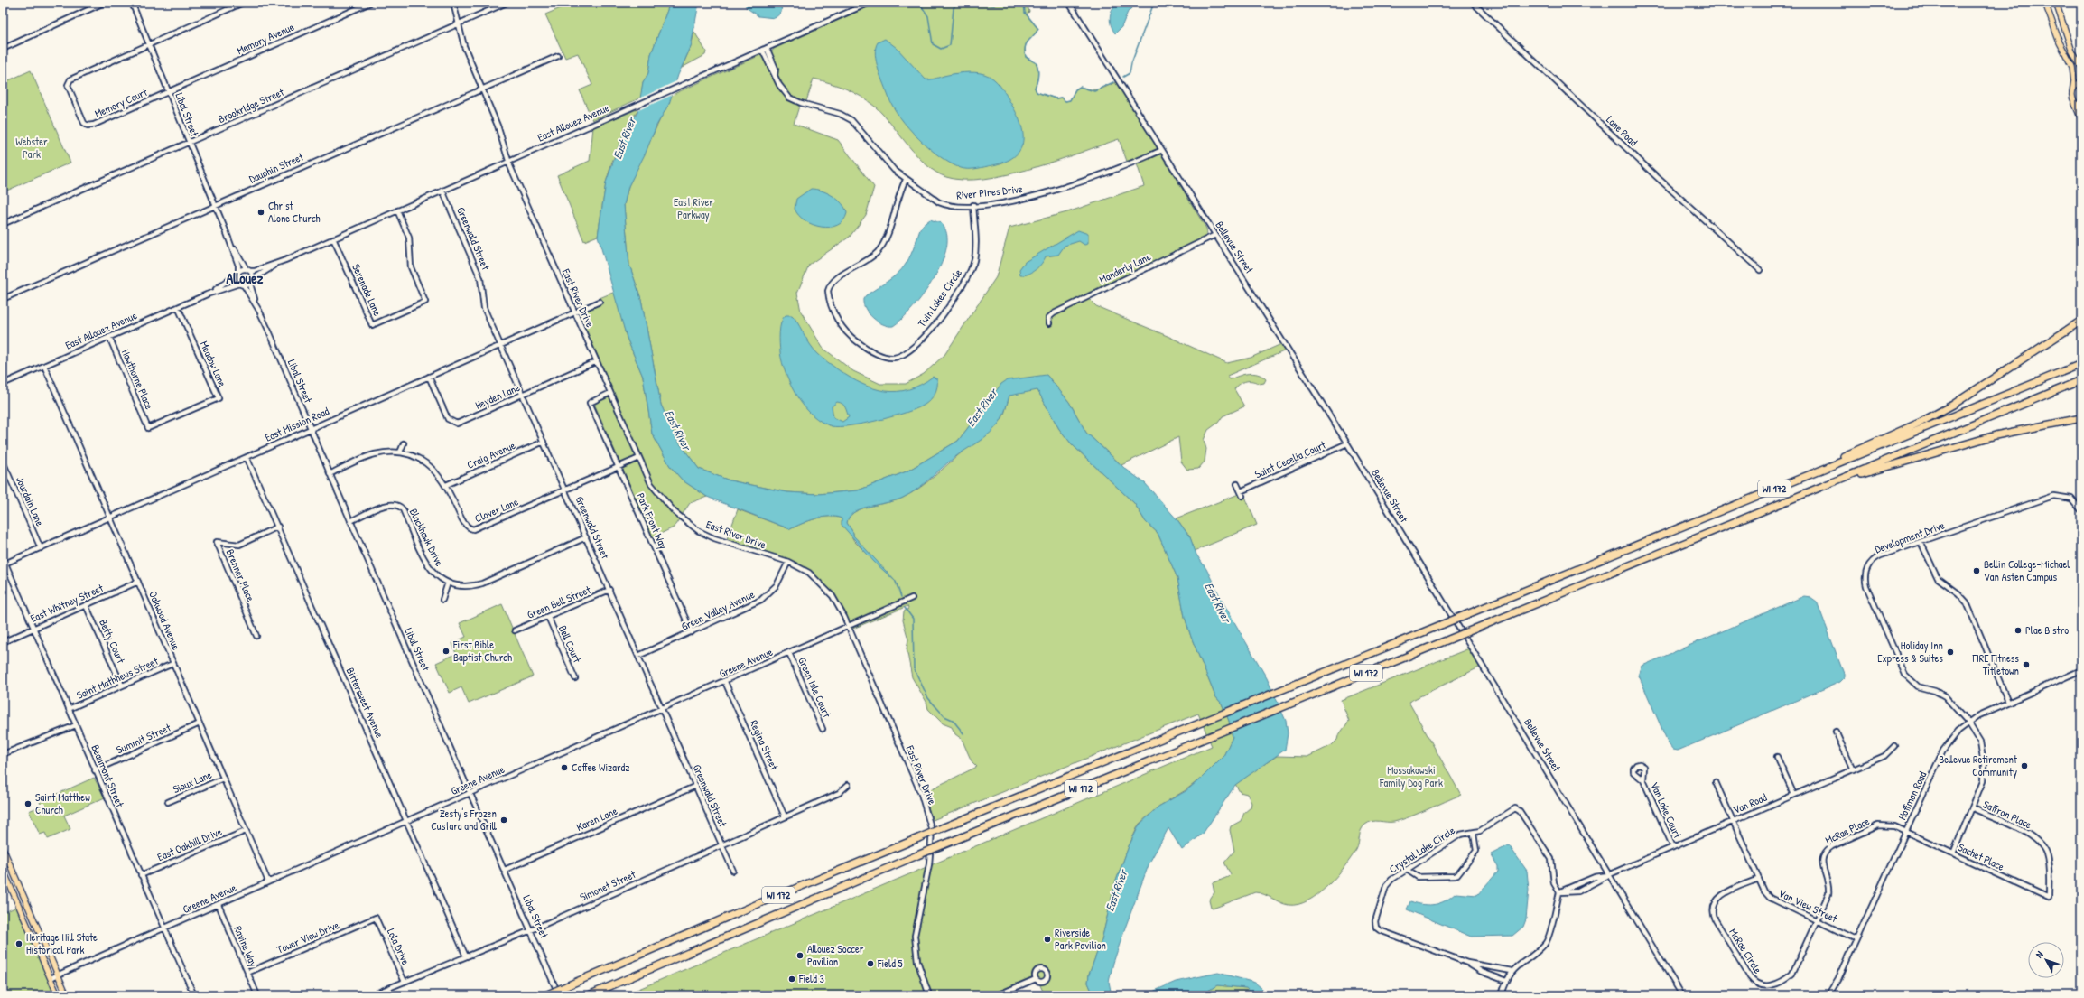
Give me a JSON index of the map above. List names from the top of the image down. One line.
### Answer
{"streets":{"highway":["WI 172"],"street":["Memory Avenue","Memory Court","Brookridge Street","Libal Street","East Allouez Avenue","Lane Road","Dauphin Street","River Pines Drive","Greenwald Street","Bellevue Street","Manderly Lane","Serenade Lane","East River Drive","Twin Lakes Circle","Meadow Lane","Hawthorne Place","Heyden Lane","East Mission Road","Craig Avenue","Saint Cecelia Court","Jourdain Lane","Clover Lane","Park Front Way","Blackhawk Drive","Development Drive","Brenner Place","Green Bell Street","East Whitney Street","Green Valley Avenue","Oakwood Avenue","Betty Court","Bell Court","Greene Avenue","Saint Mathhews Street","Green Isle Court","Bittersweet Avenue","Summit Street","Regina Street","Beaumont Street","Sioux Lane","Hoffman Road","Van Road","Van Lake Court","Saffron Place","Karen Lane","McRae Place","East Oakhill Drive","Crystal Lake Circle","Sachet Place","Simonet Street","Van View Street","Tower View Drive","Ravine Way","Lola Drive","McRae Circle"]},"crossings":[["Memory Avenue","Memory Court"],["Memory Avenue","Libal Street"],["Memory Court","Libal Street"],["Brookridge Street","Libal Street"],["Brookridge Street","East River Drive"],["Libal Street","East Allouez Avenue"],["Libal Street","Dauphin Street"],["Libal Street","East Mission Road"],["Libal Street","Clover Lane"],["Libal Street","Blackhawk Drive"],["Libal Street","Greene Avenue"],["Libal Street","Karen Lane"],["Libal Street","Simonet Street"],["East Allouez Avenue","River Pines Drive"],["East Allouez Avenue","Greenwald Street"],["East Allouez Avenue","Serenade Lane"],["East Allouez Avenue","East River Drive"],["East Allouez Avenue","Meadow Lane"],["East Allouez Avenue","Hawthorne Place"],["East Allouez Avenue","Oakwood Avenue"],["Dauphin Street","East River Drive"],["River Pines Drive","Bellevue Street"],["River Pines Drive","Twin Lakes Circle"],["Greenwald Street","Heyden Lane"],["Greenwald Street","East Mission Road"],["Greenwald Street","Craig Avenue"],["Greenwald Street","Clover Lane"],["Greenwald Street","Blackhawk Drive"],["Greenwald Street","Green Bell Street"],["Greenwald Street","Green Valley Avenue"],["Greenwald Street","Greene Avenue"],["Greenwald Street","Karen Lane"],["Greenwald Street","Simonet Street"],["Bellevue Street","Manderly Lane"],["Bellevue Street","Saint Cecelia Court"],["Bellevue Street","Van Road"],["East River Drive","Heyden Lane"],["East River Drive","East Mission Road"],["East River Drive","Clover Lane"],["East River Drive","Park Front Way"],["East River Drive","Green Valley Avenue"],["East River Drive","Greene Avenue"],["Meadow Lane","Hawthorne Place"],["Heyden Lane","East Mission Road"],["East Mission Road","Jourdain Lane"],["East Mission Road","Oakwood Avenue"],["East Mission Road","Bittersweet Avenue"],["East Mission Road","Beaumont Street"],["Craig Avenue","Clover Lane"],["Clover Lane","Park Front Way"],["Park Front Way","Green Valley Avenue"],["Development Drive","Hoffman Road"],["Development Drive","Saffron Place"],["Development Drive","Sachet Place"],["Brenner Place","Bittersweet Avenue"],["Green Bell Street","Bell Court"],["East Whitney Street","Oakwood Avenue"],["East Whitney Street","Betty Court"],["East Whitney Street","Beaumont Street"],["Oakwood Avenue","Greene Avenue"],["Oakwood Avenue","Saint Mathhews Street"],["Oakwood Avenue","Summit Street"],["Oakwood Avenue","Sioux Lane"],["Oakwood Avenue","East Oakhill Drive"],["Betty Court","Saint Mathhews Street"],["Greene Avenue","Green Isle Court"],["Greene Avenue","Bittersweet Avenue"],["Greene Avenue","Regina Street"],["Greene Avenue","Beaumont Street"],["Greene Avenue","Ravine Way"],["Saint Mathhews Street","Beaumont Street"],["Bittersweet Avenue","Simonet Street"],["Summit Street","Beaumont Street"],["Regina Street","Simonet Street"],["Beaumont Street","East Oakhill Drive"],["Hoffman Road","McRae Place"],["Hoffman Road","Sachet Place"],["Hoffman Road","Van View Street"],["Van Road","Van Lake Court"],["Van Road","Van View Street"],["Saffron Place","Sachet Place"],["McRae Place","Sachet Place"],["McRae Place","Van View Street"],["McRae Place","McRae Circle"],["Simonet Street","Lola Drive"],["Van View Street","McRae Circle"],["Tower View Drive","Ravine Way"],["Tower View Drive","Lola Drive"]],"districts":["Allouez"],"water":["East River"],"parks":["Webster Park","East River Parkway","Mossakowski Family Dog Park"],"places":["Christ Alone Church","Bellin College-Michael Van Asten Campus","Plae Bistro","First Bible Baptist Church","Holiday Inn Express & Suites","FIRE Fitness Titletown","Bellevue Retirement Community","Coffee Wizardz","Saint Matthew Church","Zesty's Frozen Custard and Grill","Riverside Park Pavilion","Heritage Hill State Historical Park","Allouez Soccer Pavilion","Field 5","Field 3"],"north":"top left"}
